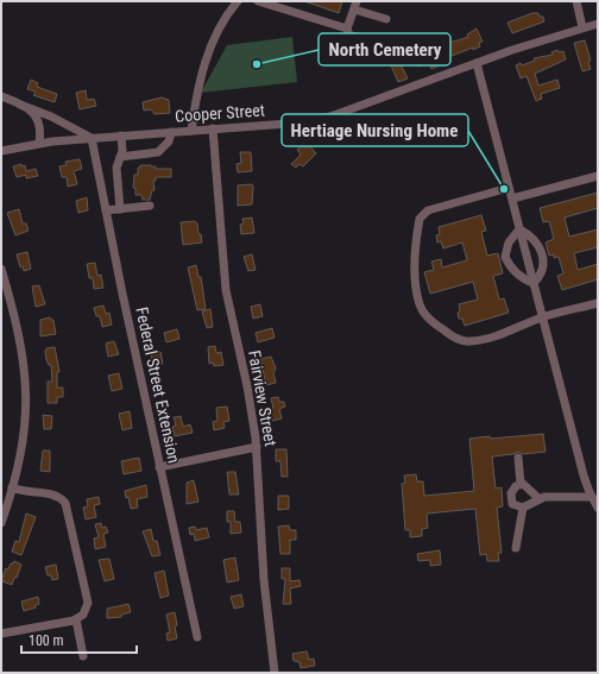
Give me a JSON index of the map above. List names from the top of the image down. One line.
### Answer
{"streets":{"street":["Cooper Street","Federal Street Extension","Fairview Street"]},"crossings":[["Cooper Street","Federal Street Extension"],["Cooper Street","Fairview Street"]],"places":["North Cemetery","Hertiage Nursing Home"],"scale_bar":"100 m"}
